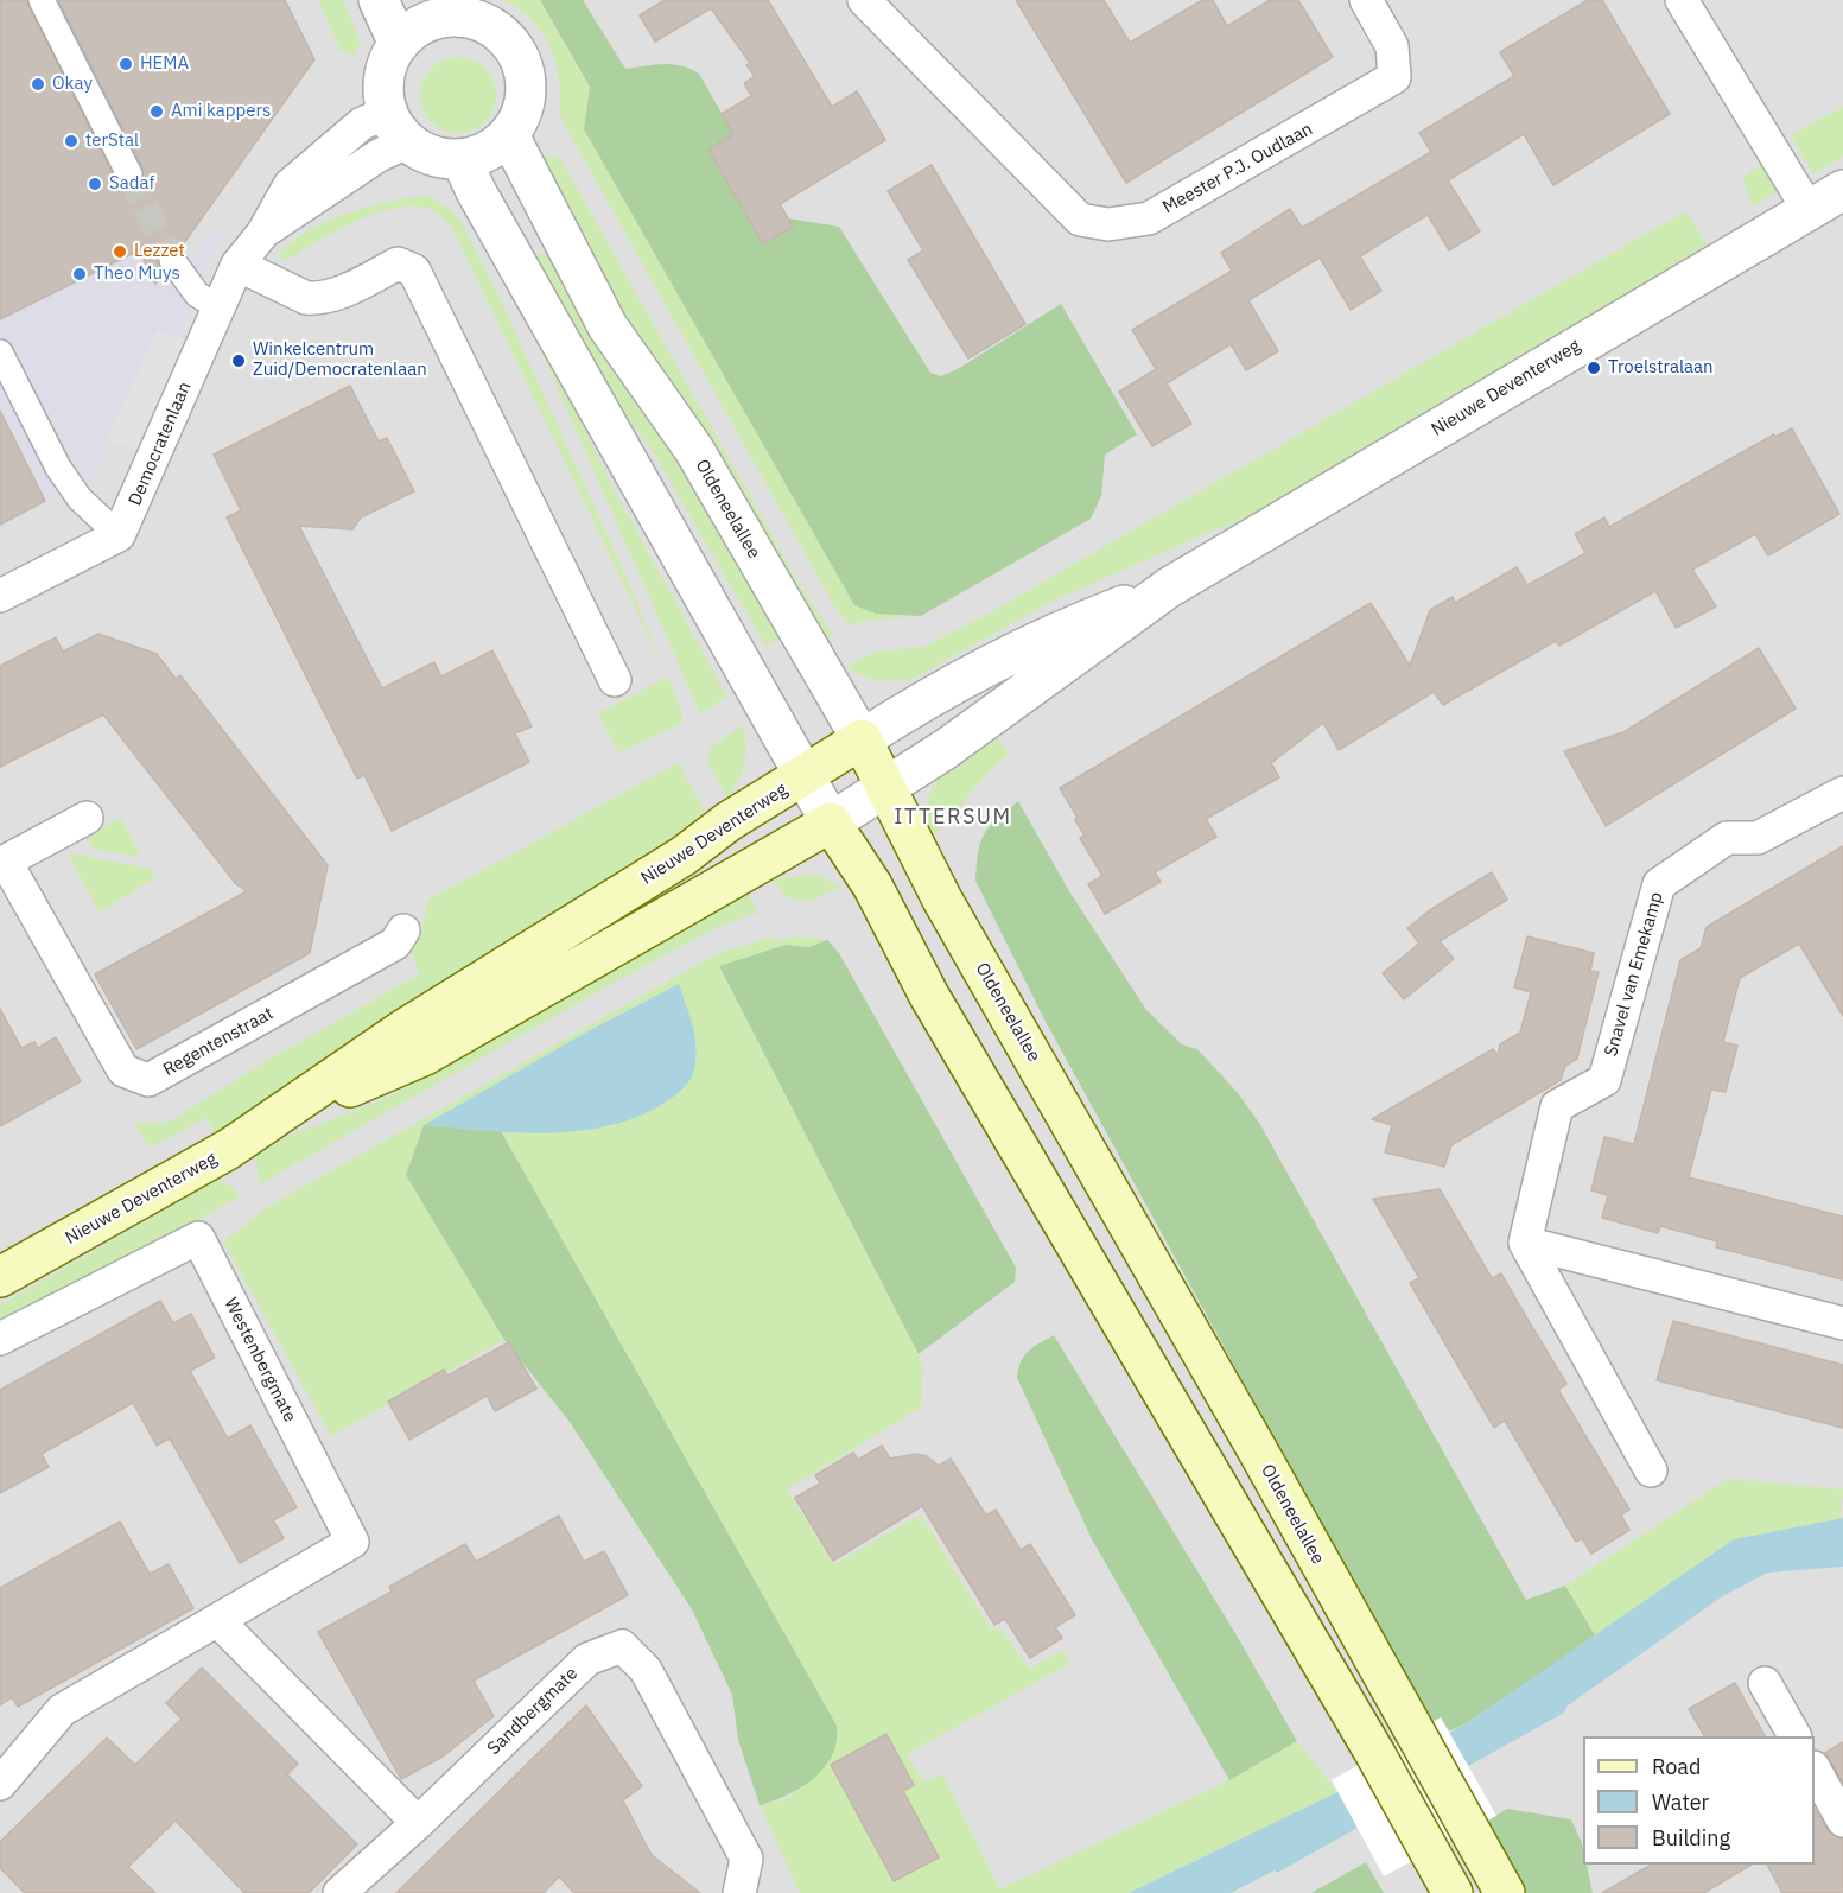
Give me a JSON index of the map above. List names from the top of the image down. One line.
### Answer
{"streets":{"main road":["Nieuwe Deventerweg","Oldeneelallee"],"street":["Meester P.J. Oudlaan","Democratenlaan","Snavel van Emekamp","Regentenstraat","Westenbergmate","Sandbergmate"]},"crossings":[["Nieuwe Deventerweg","Oldeneelallee"],["Democratenlaan","Oldeneelallee"]],"districts":["ITTERSUM"],"places":["HEMA","Okay","Ami kappers","terStal","Sadaf","Lezzet","Theo Muys","Winkelcentrum Zuid/Democratenlaan","Troelstralaan"],"legend":["Road","Water","Building"]}
